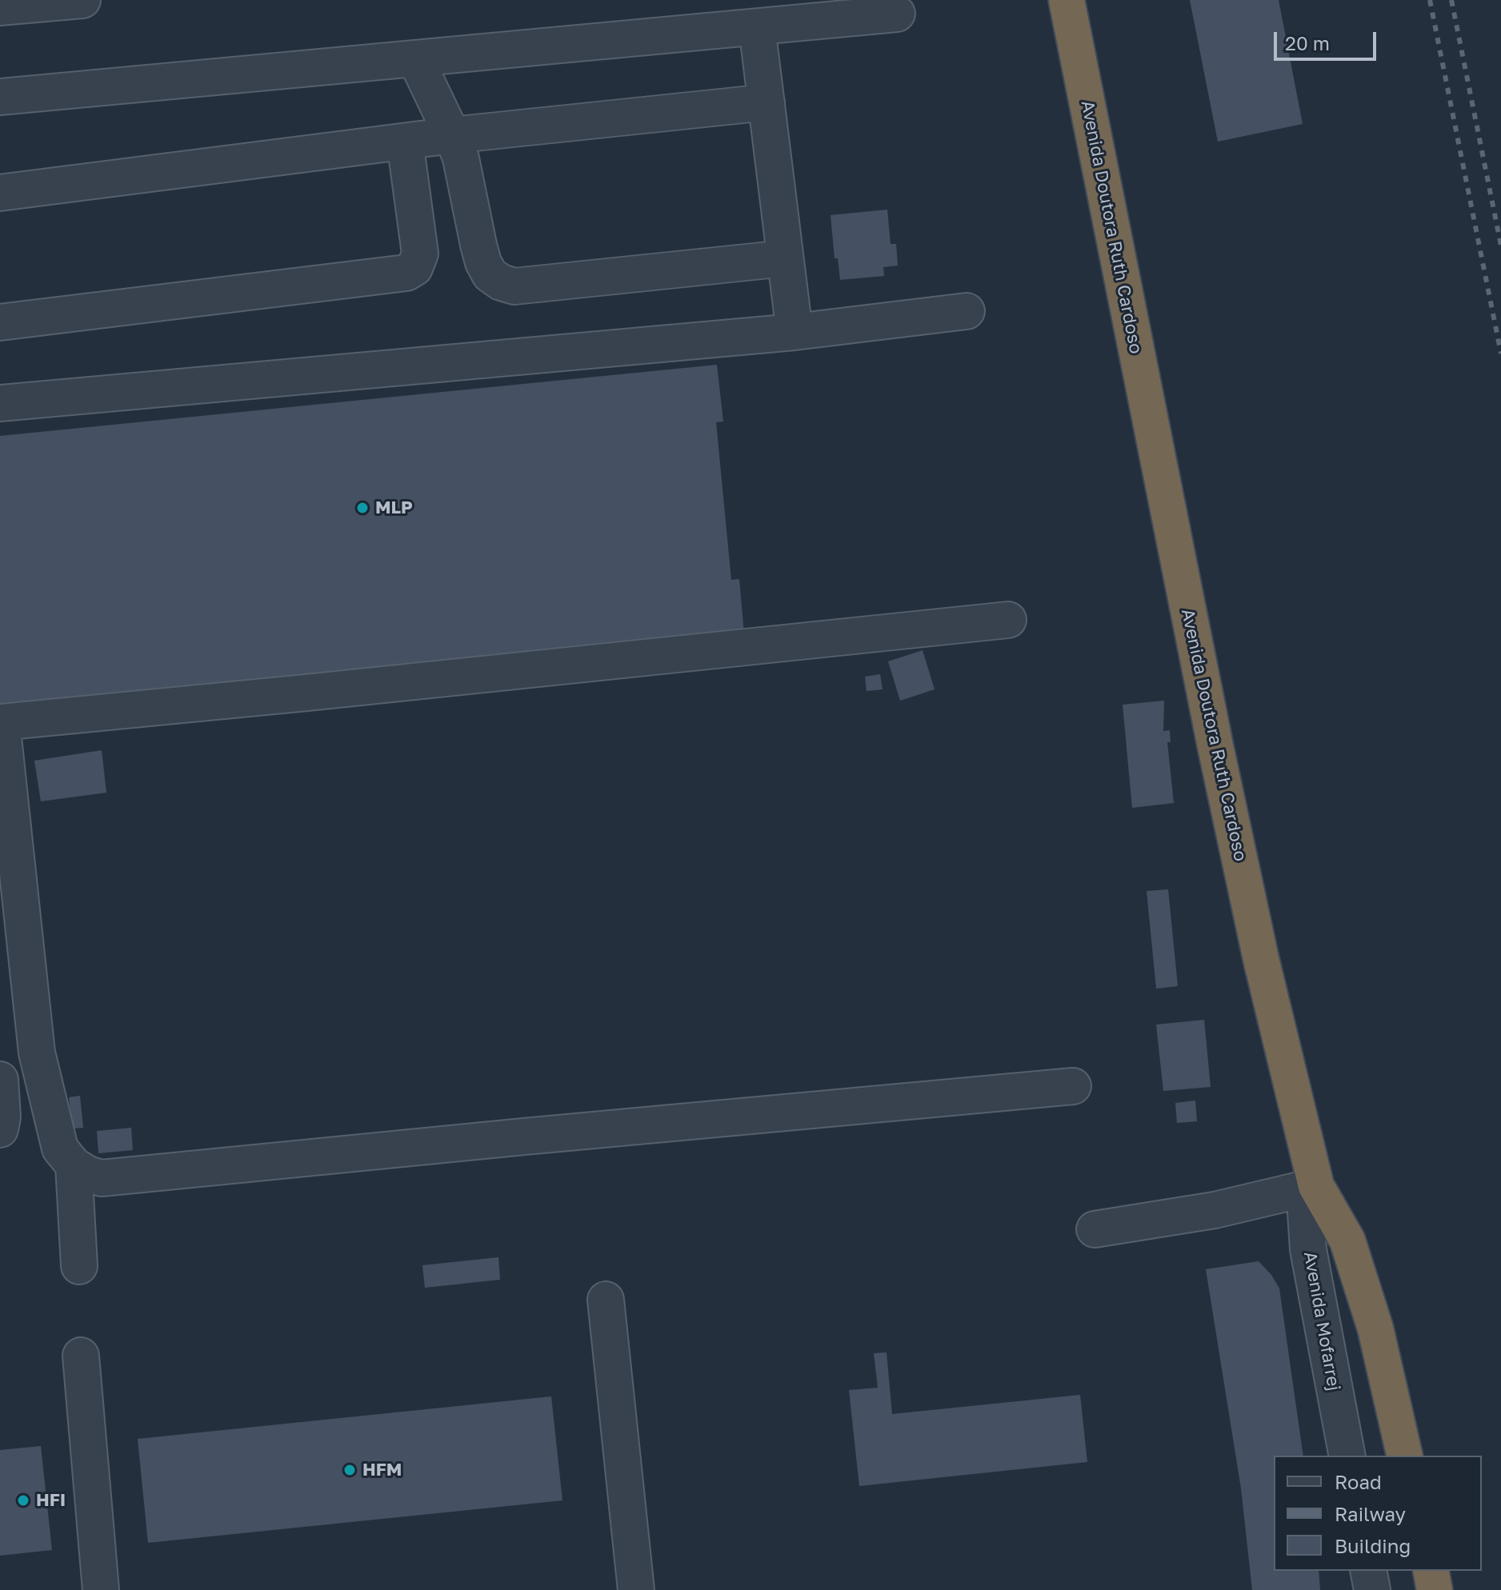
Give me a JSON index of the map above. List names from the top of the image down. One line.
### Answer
{"streets":{"highway":["Avenida Doutora Ruth Cardoso"],"street":["Avenida Mofarrej"]},"crossings":[["Avenida Doutora Ruth Cardoso","Avenida Mofarrej"]],"places":["MLP","HFM","HFI"],"legend":["Road","Railway","Building"],"scale_bar":"20 m"}
